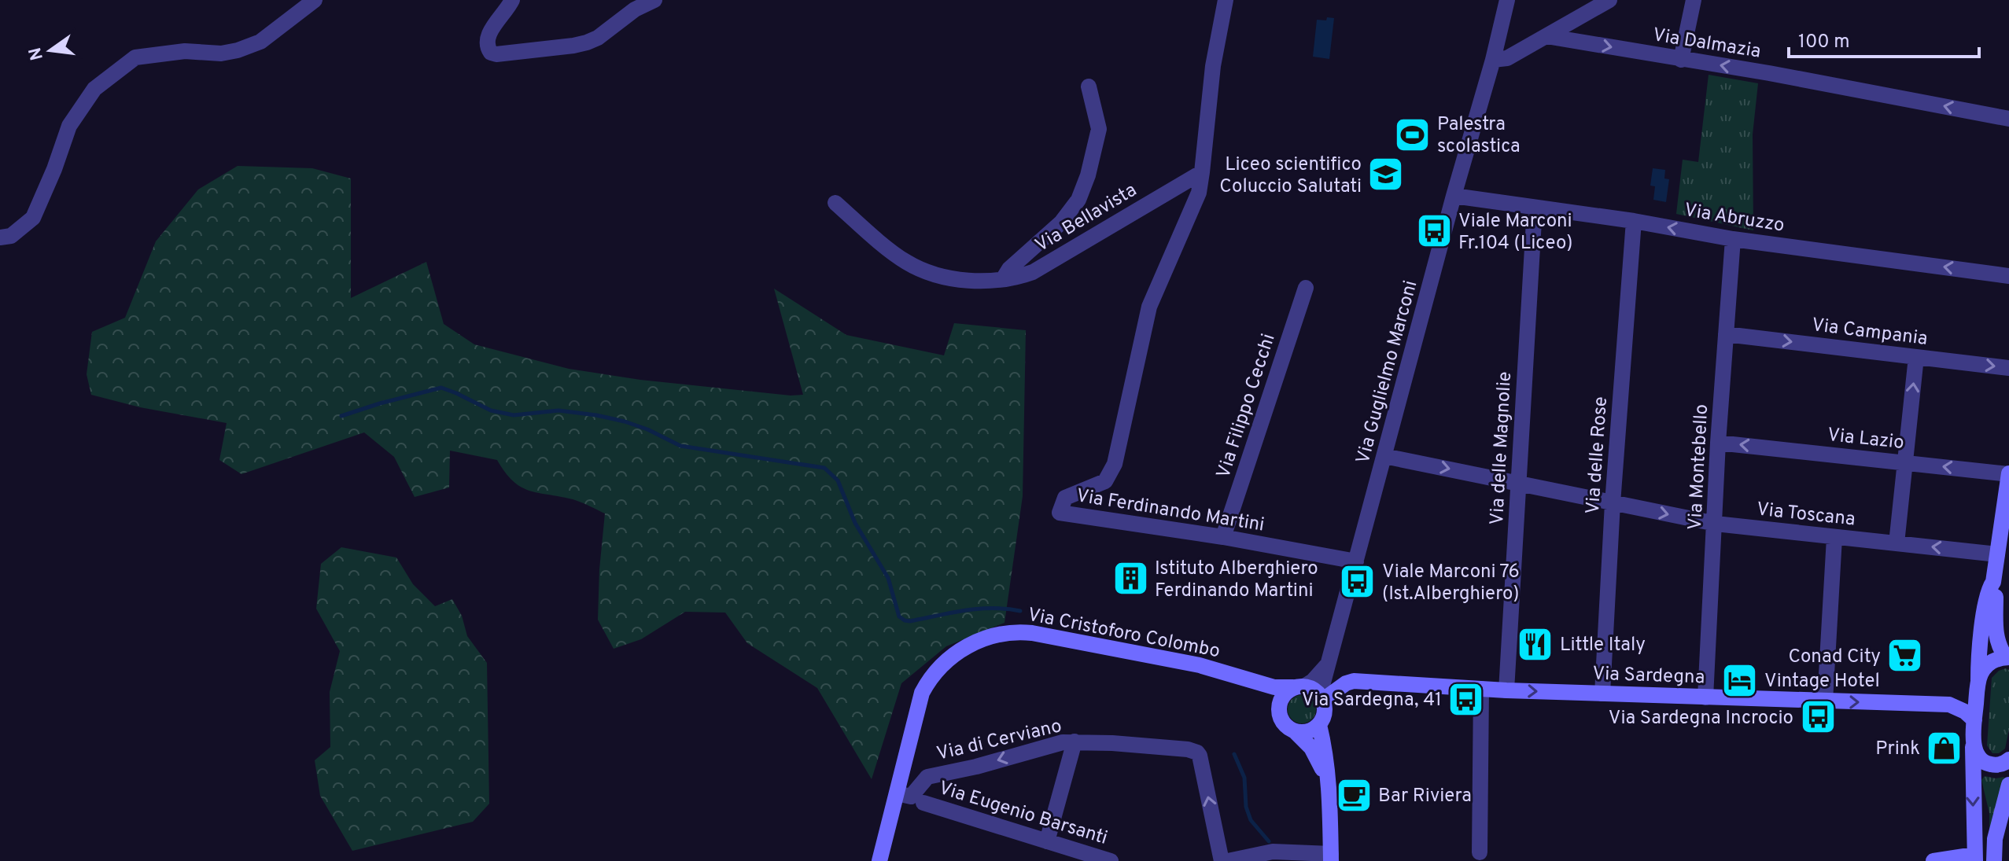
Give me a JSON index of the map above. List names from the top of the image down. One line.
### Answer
{"streets":{"main road":["Via Cristoforo Colombo","Via Sardegna"],"street":["Via Dalmazia","Via Bellavista","Via Abruzzo","Via Campania","Via Guglielmo Marconi","Via Filippo Cecchi","Via Lazio","Via delle Magnolie","Via delle Rose","Via Montebello","Via Ferdinando Martini","Via Toscana","Via di Cerviano","Via Eugenio Barsanti"]},"crossings":[["Via Bellavista","Via Ferdinando Martini"],["Via Abruzzo","Via Guglielmo Marconi"],["Via Abruzzo","Via delle Magnolie"],["Via Abruzzo","Via delle Rose"],["Via Abruzzo","Via Montebello"],["Via Campania","Via Montebello"],["Via Guglielmo Marconi","Via Ferdinando Martini"],["Via Guglielmo Marconi","Via Toscana"],["Via Guglielmo Marconi","Via Cristoforo Colombo"],["Via Guglielmo Marconi","Via Sardegna"],["Via Filippo Cecchi","Via Ferdinando Martini"],["Via Lazio","Via Montebello"],["Via delle Magnolie","Via Toscana"],["Via delle Magnolie","Via Sardegna"],["Via delle Rose","Via Toscana"],["Via delle Rose","Via Sardegna"],["Via Montebello","Via Toscana"],["Via Montebello","Via Sardegna"],["Via Cristoforo Colombo","Via Sardegna"],["Via Cristoforo Colombo","Via di Cerviano"]],"one_way":["Via Abruzzo","Via Campania","Via Lazio","Via Sardegna"],"places":{"sports":["Palestra scolastica"],"school or university":["Liceo scientifico Coluccio Salutati"],"bus stop":["Viale Marconi Fr.104 (Liceo)","Viale Marconi 76 (Ist.Alberghiero)","Via Sardegna, 41","Via Sardegna Incrocio"],"building":["Istituto Alberghiero Ferdinando Martini"],"restaurant":["Little Italy"],"supermarket":["Conad City"],"hotel":["Vintage Hotel"],"shop":["Prink"],"cafe":["Bar Riviera"]},"scale_bar":"100 m","north":"left"}
